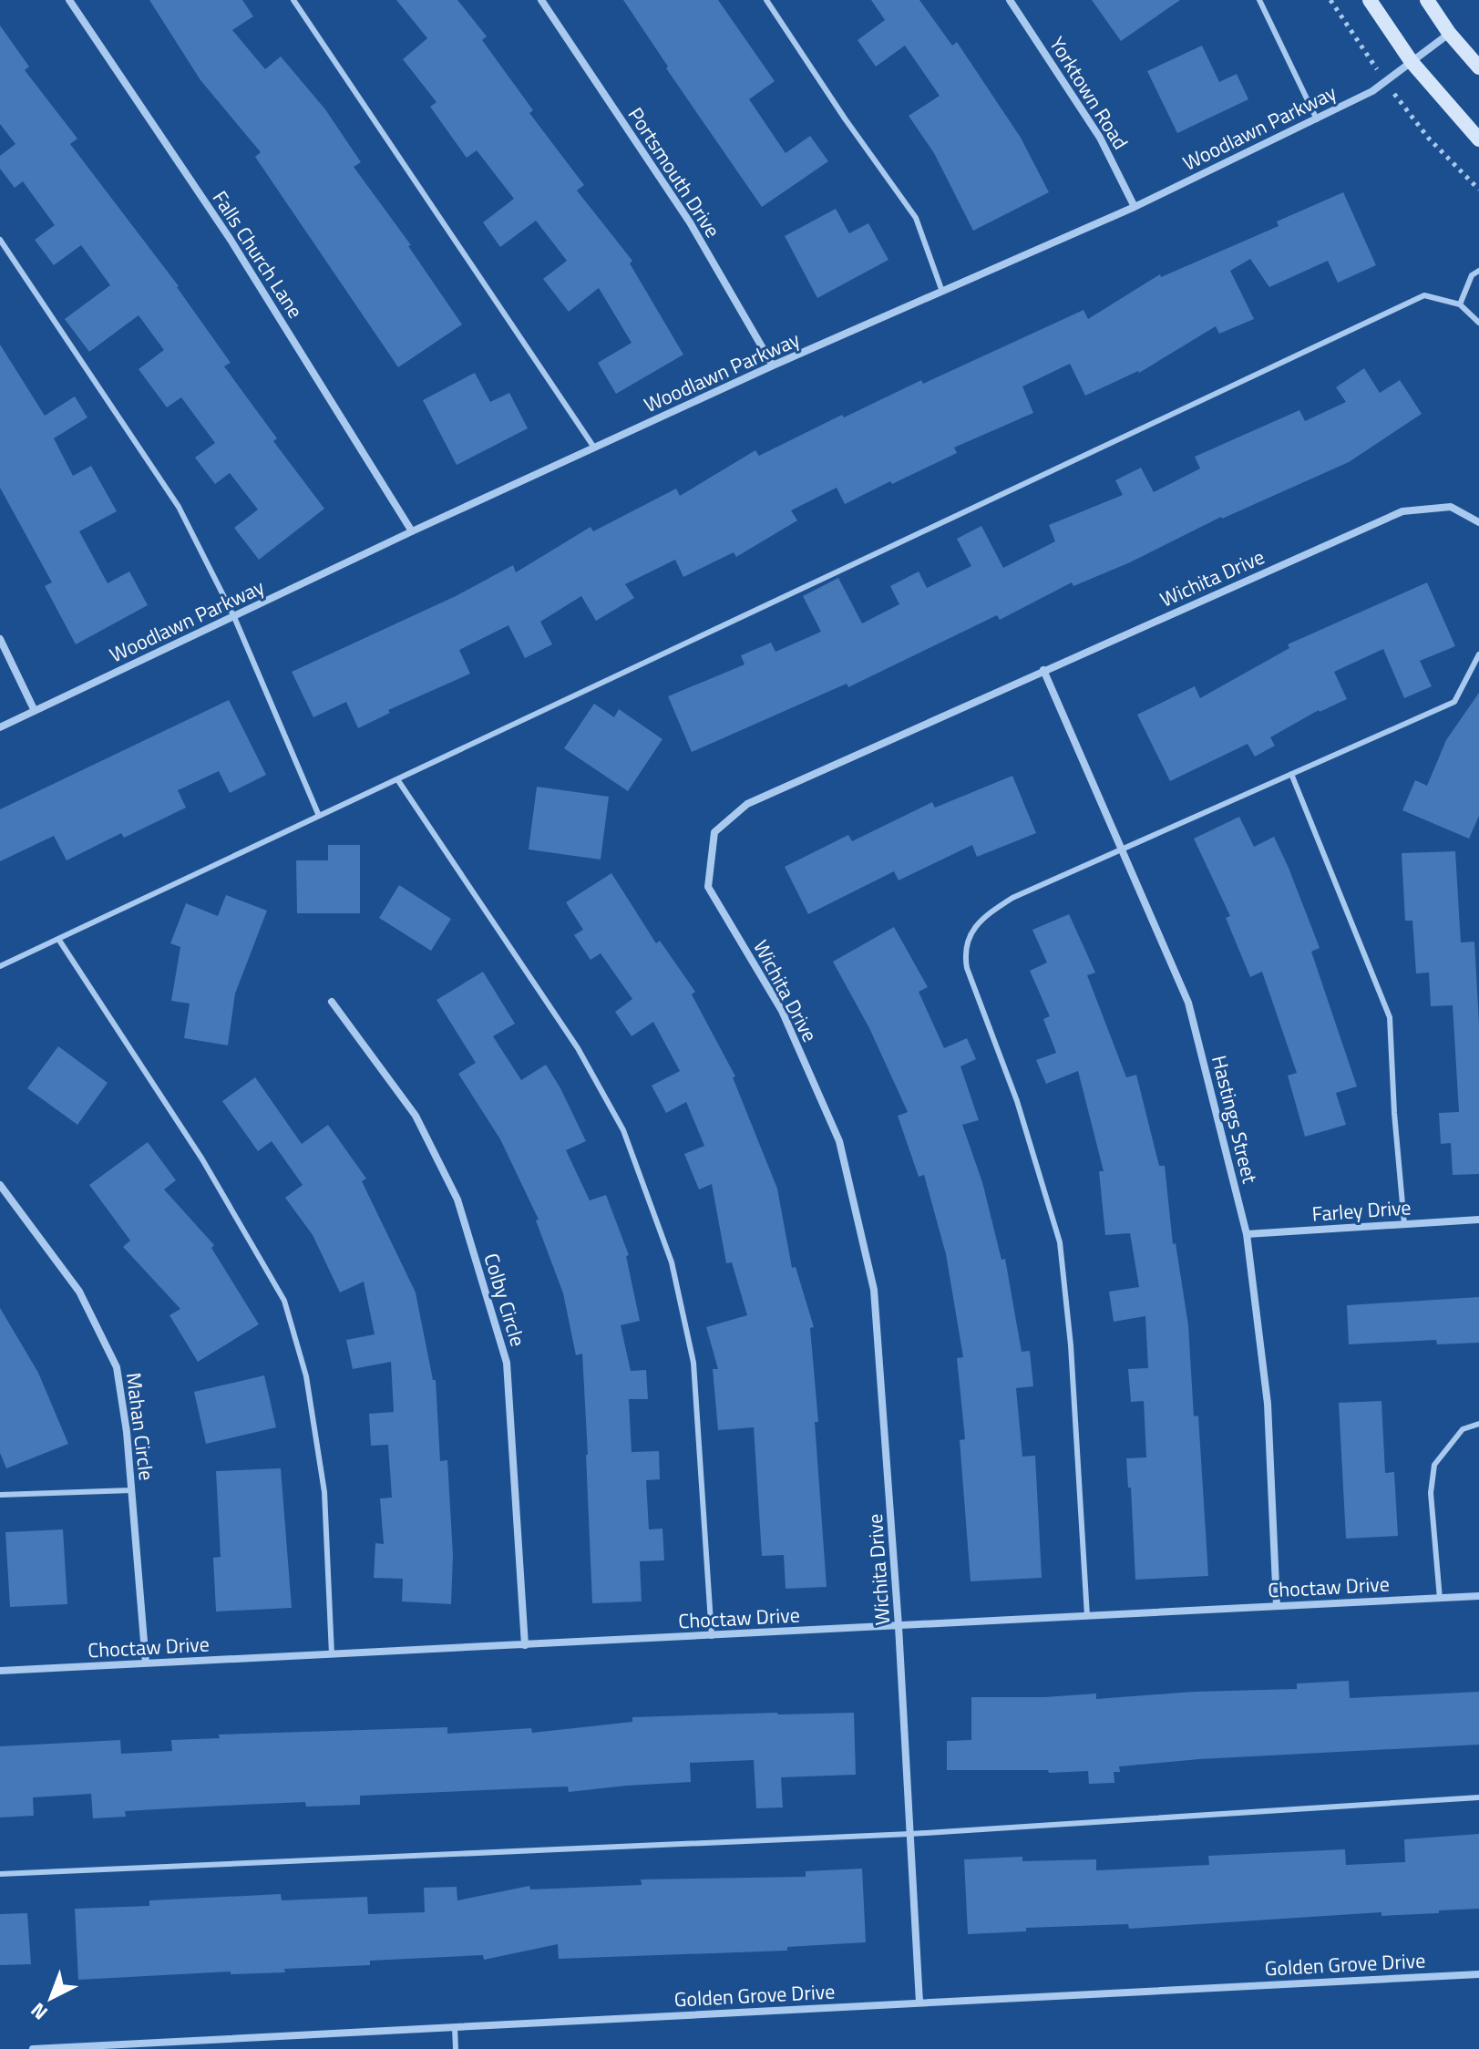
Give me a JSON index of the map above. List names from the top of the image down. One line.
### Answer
{"streets":{"street":["Yorktown Road","Woodlawn Parkway","Portsmouth Drive","Falls Church Lane","Wichita Drive","Hastings Street","Farley Drive","Colby Circle","Mahan Circle","Choctaw Drive","Golden Grove Drive"]},"crossings":[["Yorktown Road","Woodlawn Parkway"],["Woodlawn Parkway","Portsmouth Drive"],["Woodlawn Parkway","Falls Church Lane"],["Wichita Drive","Hastings Street"],["Wichita Drive","Choctaw Drive"],["Wichita Drive","Golden Grove Drive"],["Hastings Street","Farley Drive"],["Hastings Street","Choctaw Drive"],["Colby Circle","Choctaw Drive"],["Mahan Circle","Choctaw Drive"]],"north":"bottom left"}
